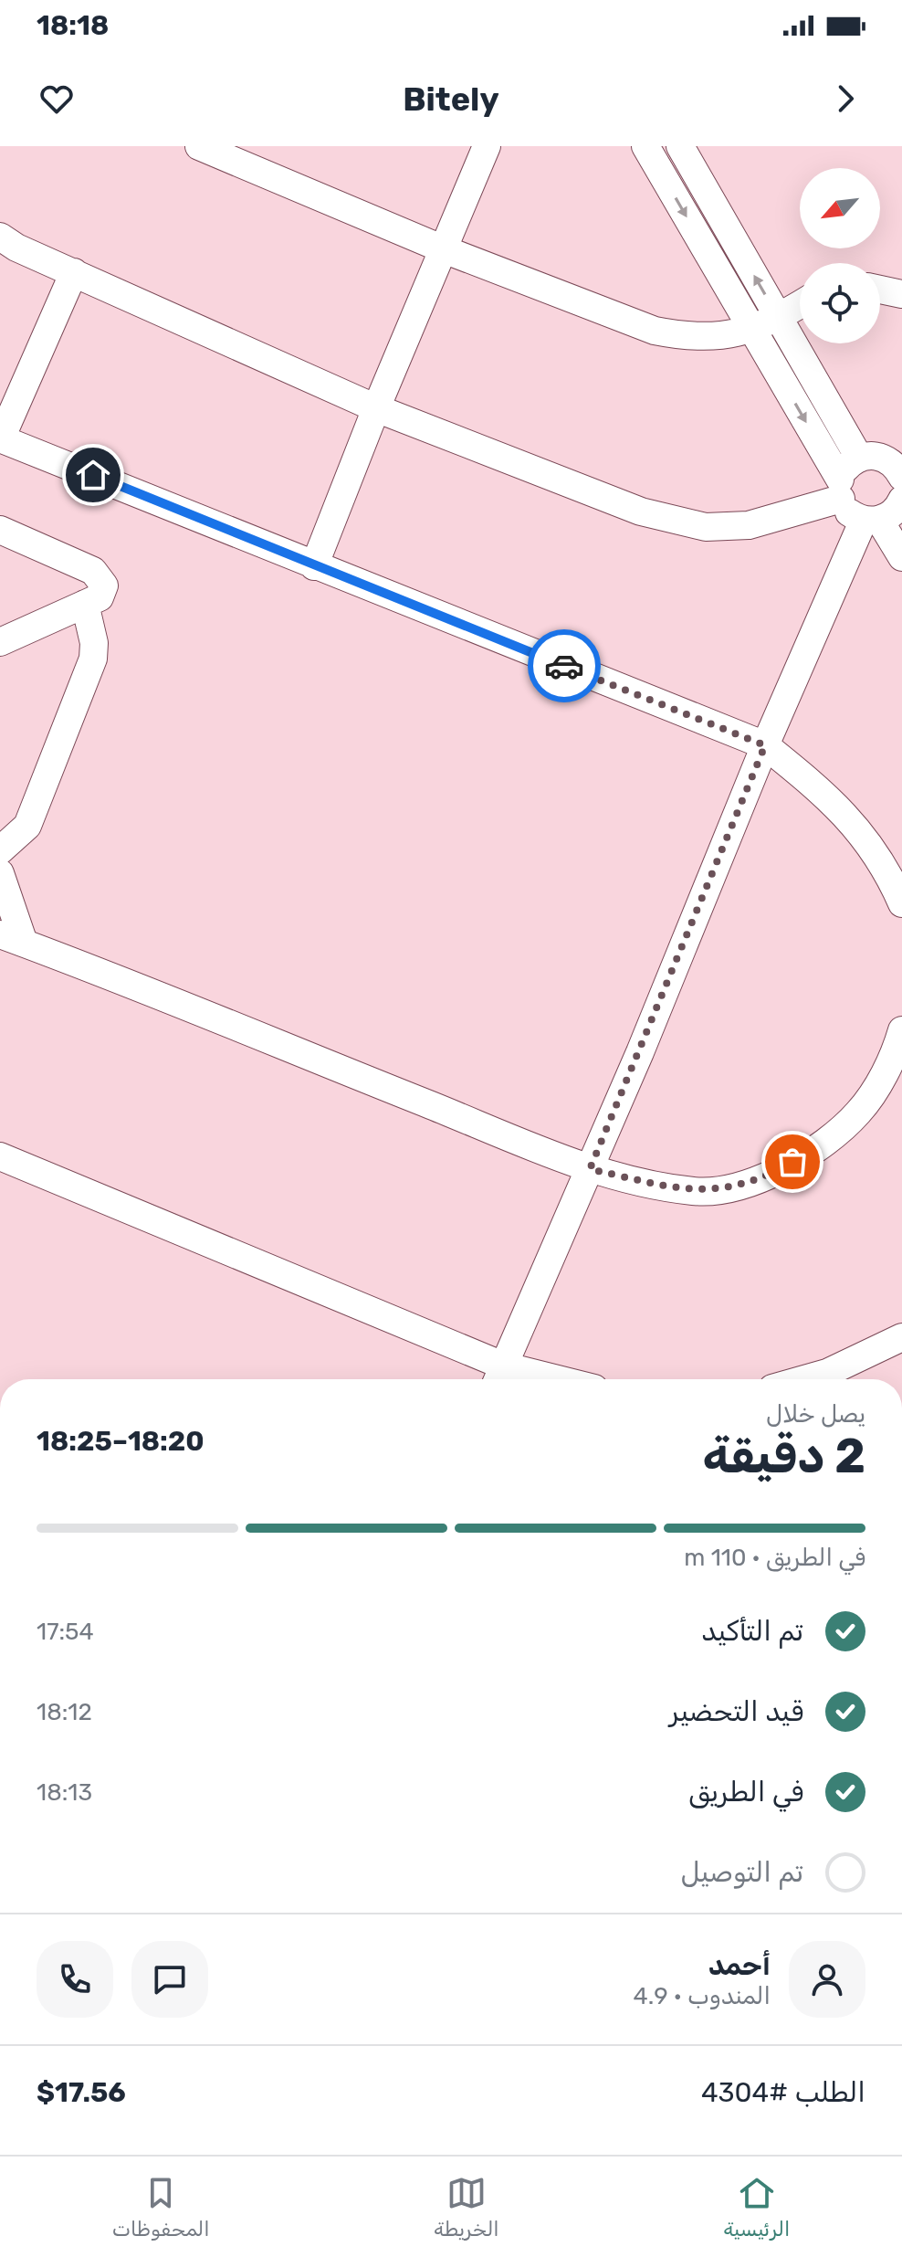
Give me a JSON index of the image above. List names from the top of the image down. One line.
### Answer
{"north":"bottom left","page":{"status":"18:18","header":"Bitely","heading":["2 دقيقة","يصل خلال","18:20–18:25"],"panel":["أحمد","المندوب · 4.9","الطلب #4304","$17.56"],"bar":"في الطريق · 110 m","list":[["تم التأكيد","17:54"],["قيد التحضير","18:12"],["في الطريق","18:13"],"تم التوصيل"],"tabs":["الرئيسية","الخريطة","المحفوظات"]}}
